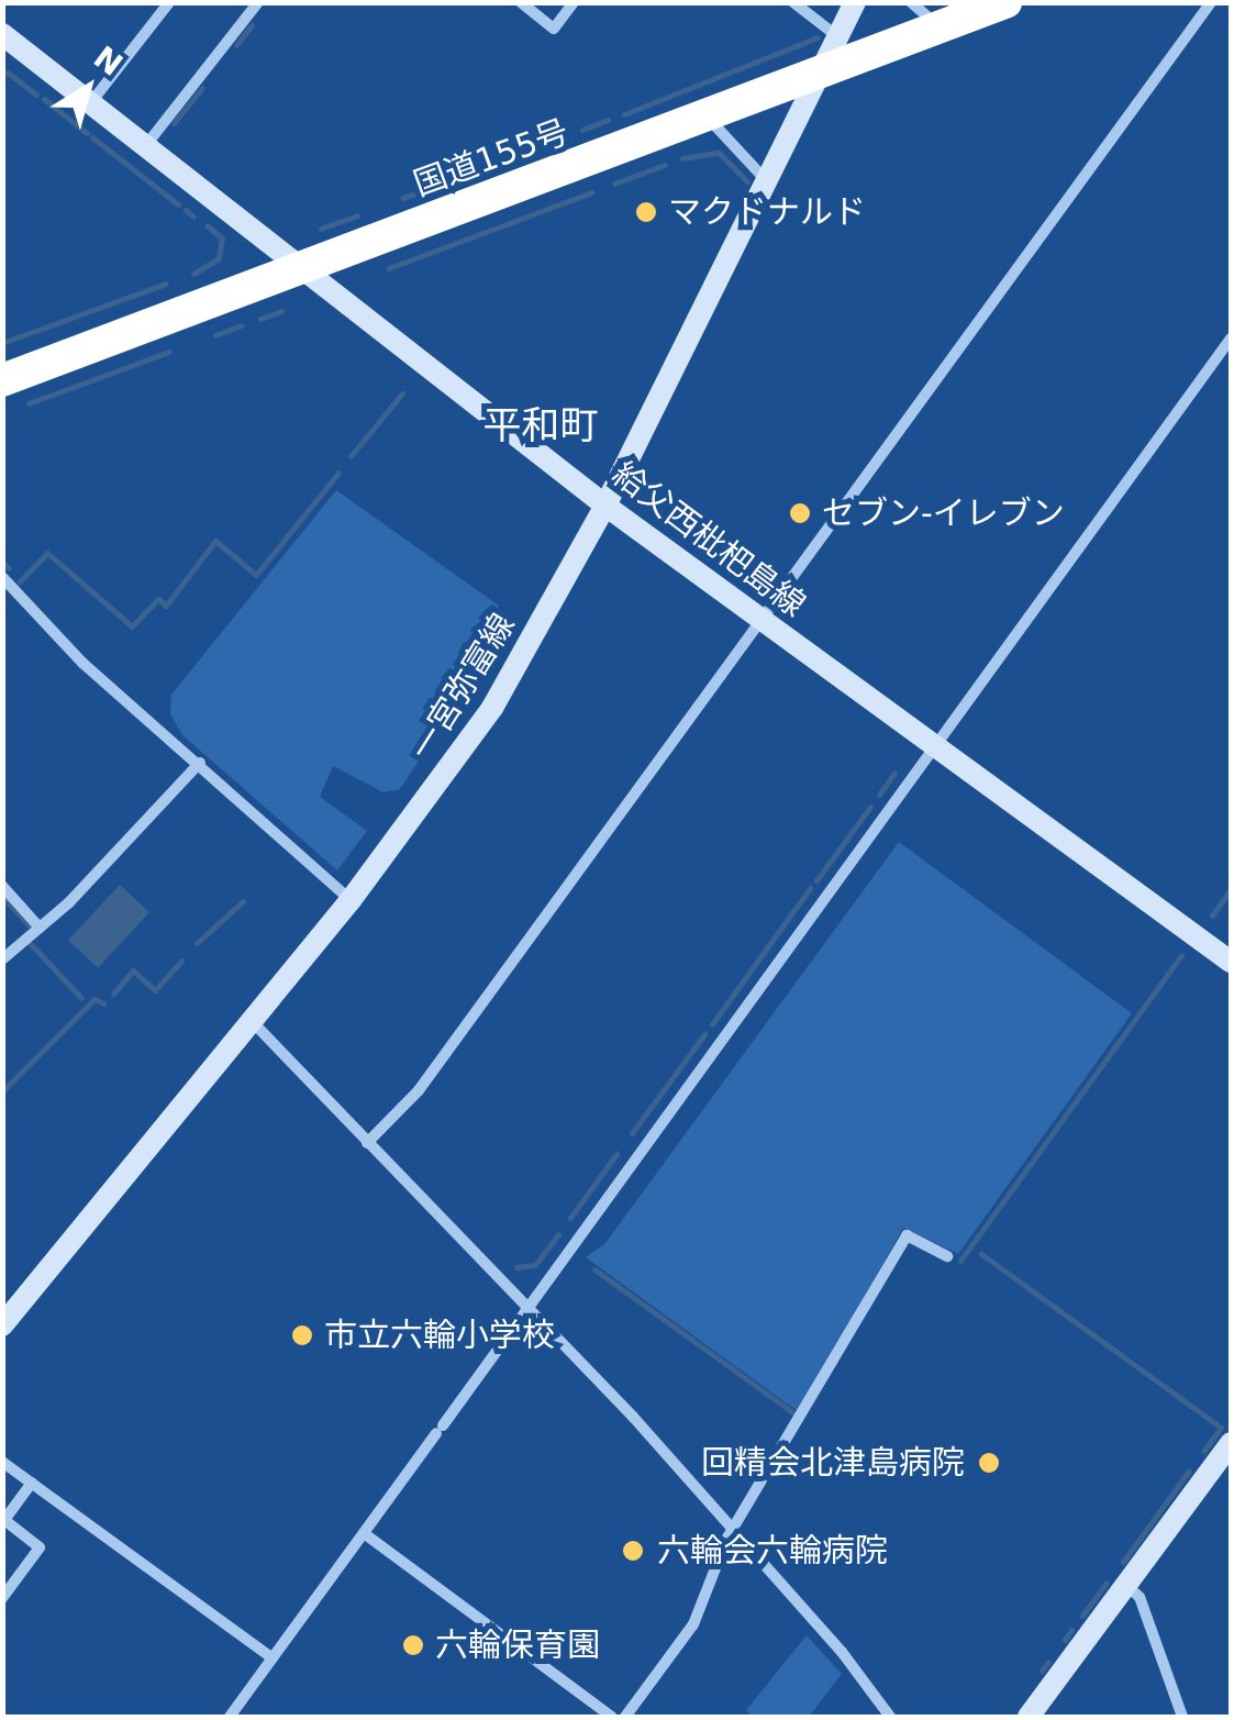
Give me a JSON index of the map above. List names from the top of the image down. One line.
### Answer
{"streets":{"highway":["国道155号"],"main road":["給父西枇杷島線","一宮弥富線"]},"crossings":[["国道155号","給父西枇杷島線"],["国道155号","一宮弥富線"],["給父西枇杷島線","一宮弥富線"]],"districts":["平和町"],"places":["マクドナルド","セブン-イレブン","市立六輪小学校","回精会北津島病院","六輪会六輪病院","六輪保育園"],"north":"top right"}
